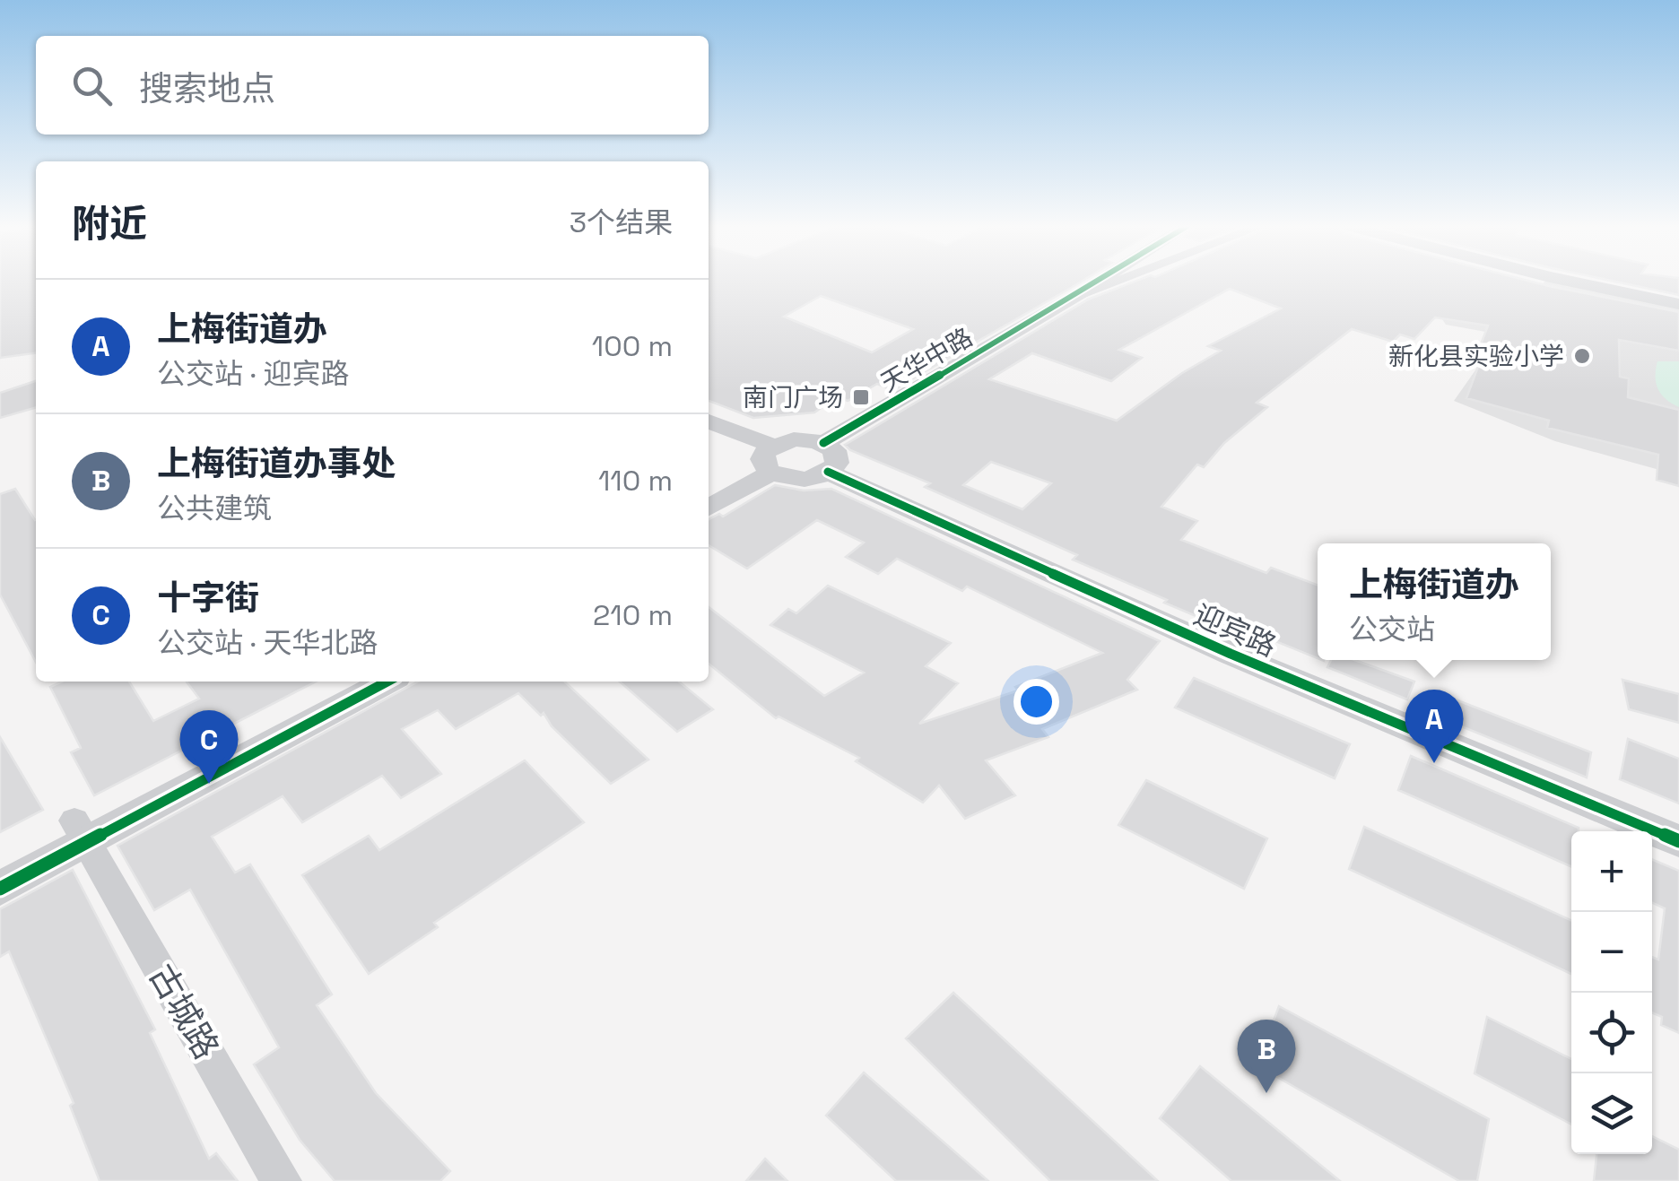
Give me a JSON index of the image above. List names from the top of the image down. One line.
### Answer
{"streets":{"street":["天华中路","迎宾路","古城路"]},"crossings":[["天华中路","迎宾路"]],"places":{"other":["新化县实验小学"],"transit":["南门广场"]},"page":{"search":"搜索地点","heading":["附近","3个结果"],"list":[{"mark":"A","name":"上梅街道办","note":"公交站 · 迎宾路","value":"100 m"},{"mark":"B","name":"上梅街道办事处","note":"公共建筑","value":"110 m"},{"mark":"C","name":"十字街","note":"公交站 · 天华北路","value":"210 m"}],"popup":["上梅街道办","公交站"],"pins":["A","C","B"],"map_buttons":["+","−"]}}
